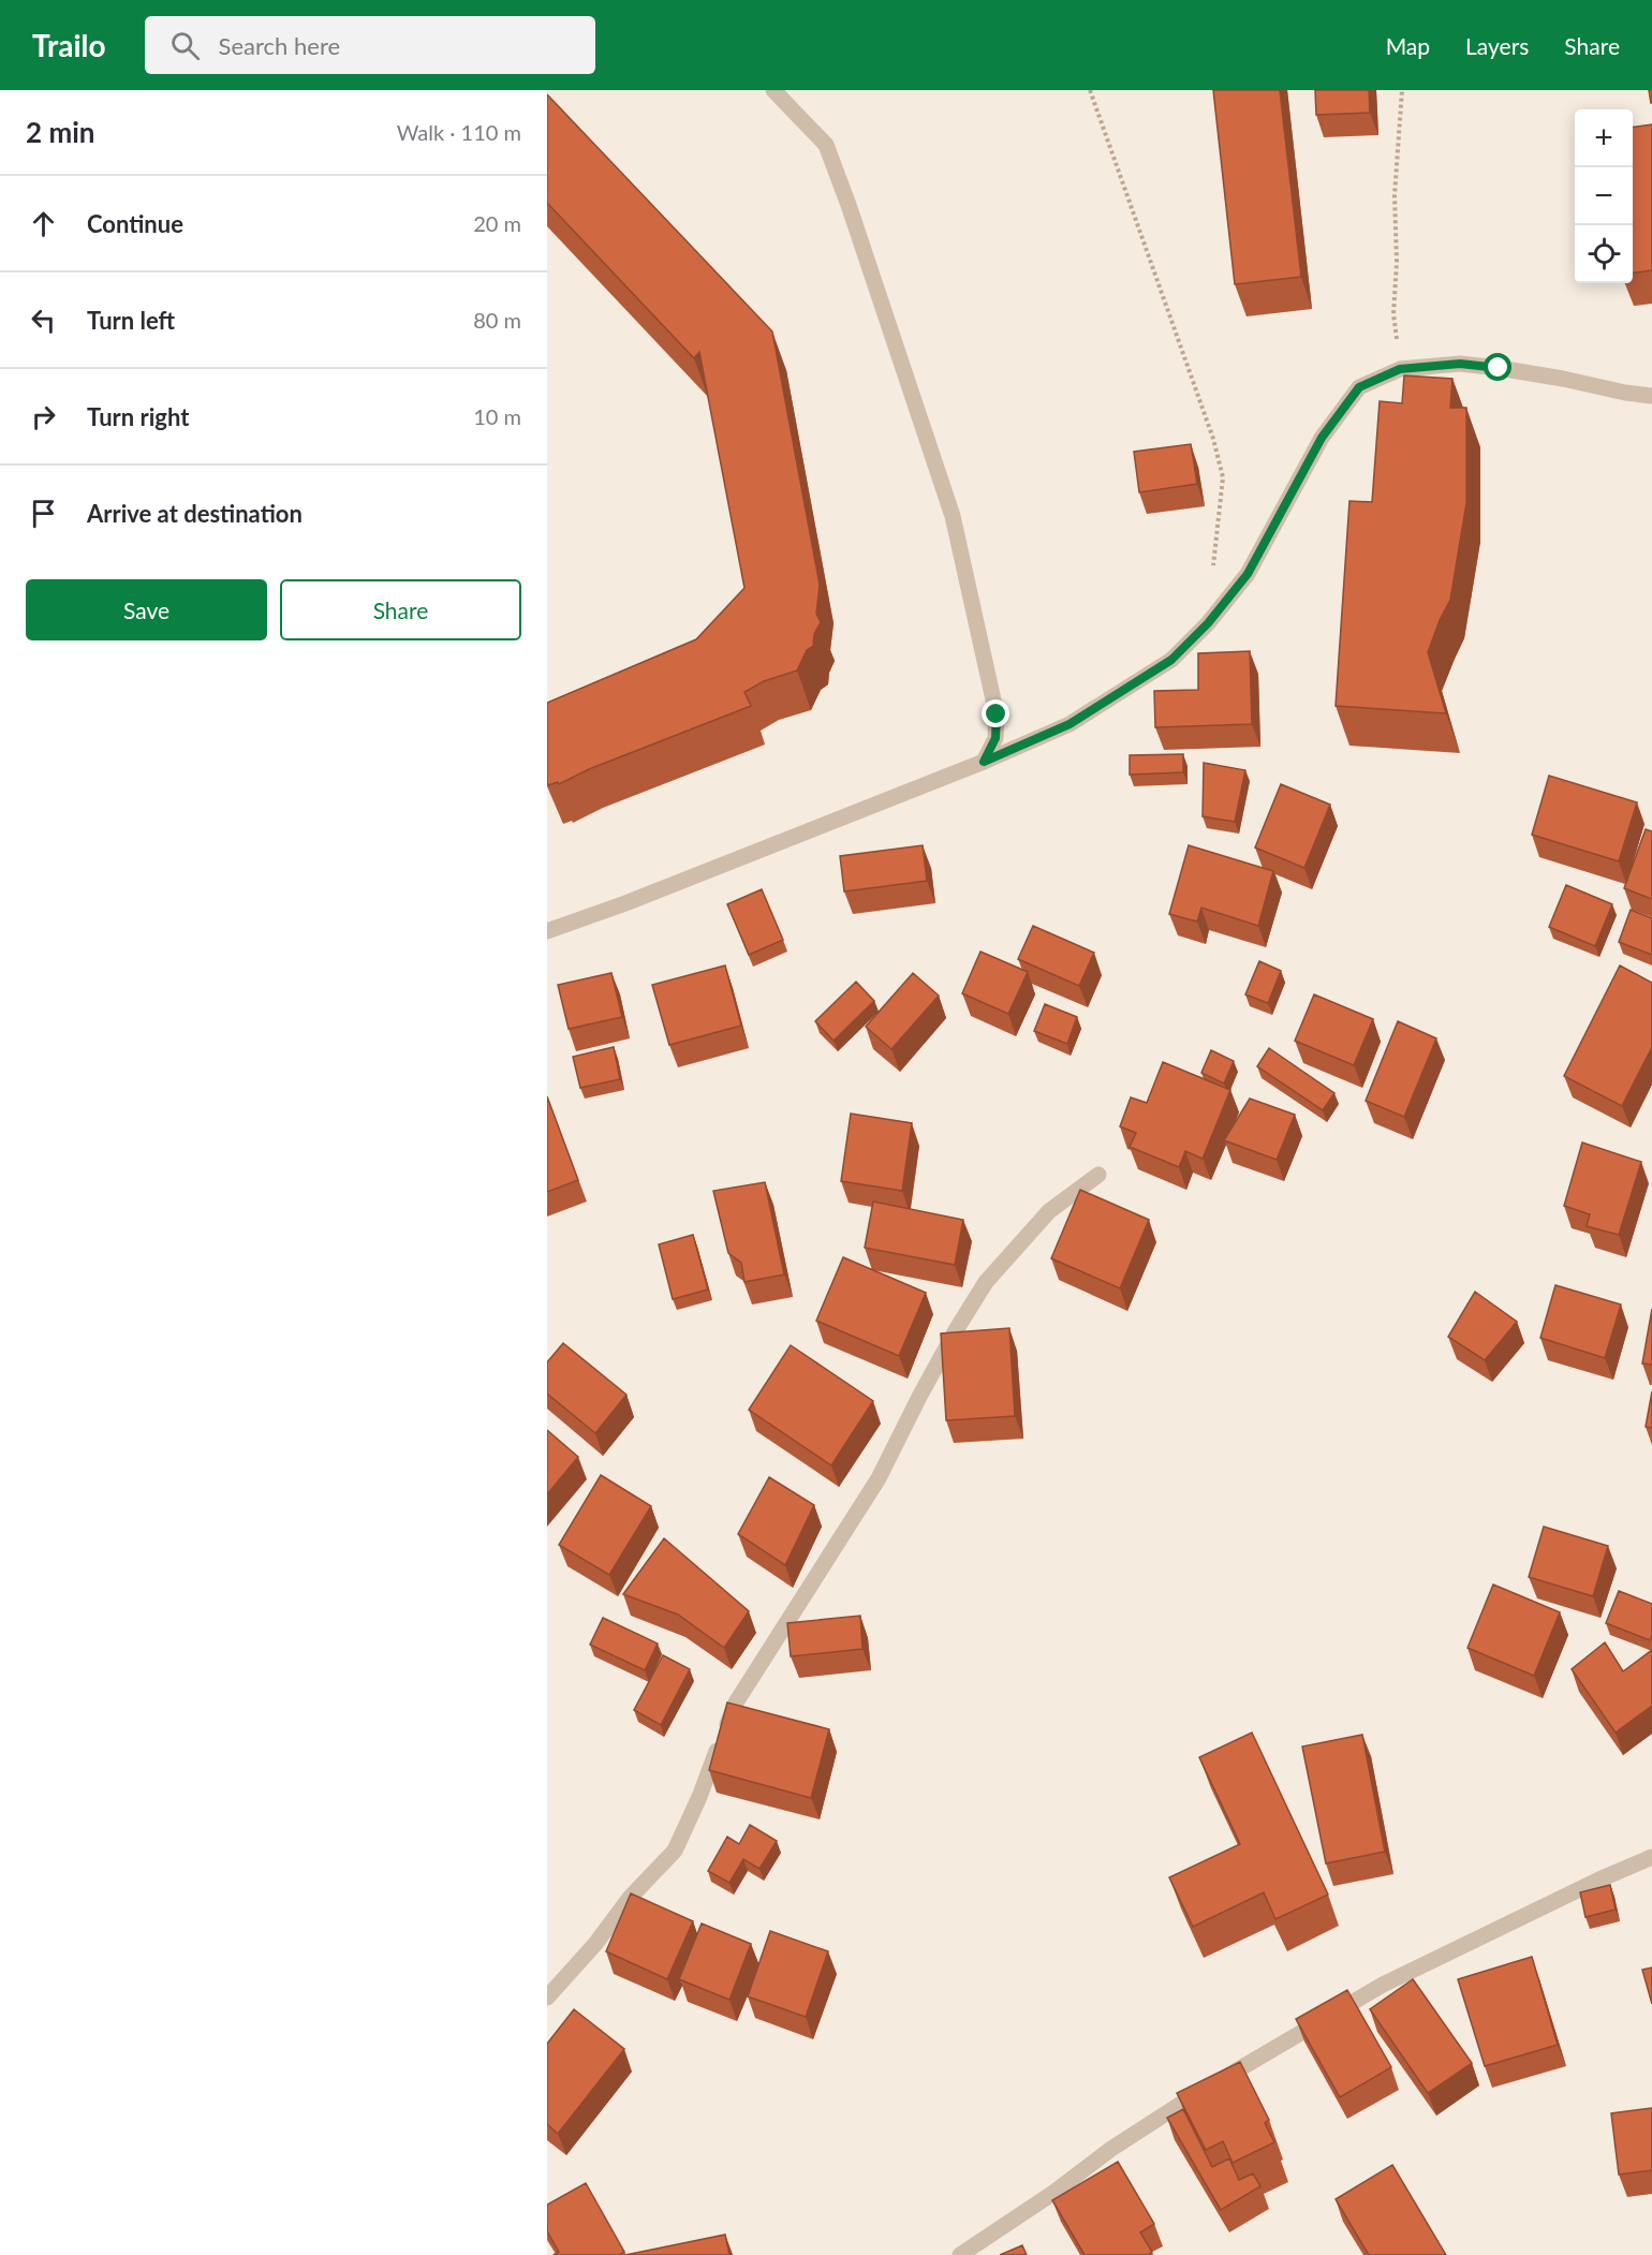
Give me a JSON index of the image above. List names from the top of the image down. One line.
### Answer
{"page":{"header":"Trailo","search":"Search here","nav":["Map","Layers","Share"],"heading":["2 min","Walk · 110 m"],"map_buttons":["+","−"],"list":[["Continue","20 m"],["Turn left","80 m"],["Turn right","10 m"],"Arrive at destination"],"buttons":["Save","Share"]}}
